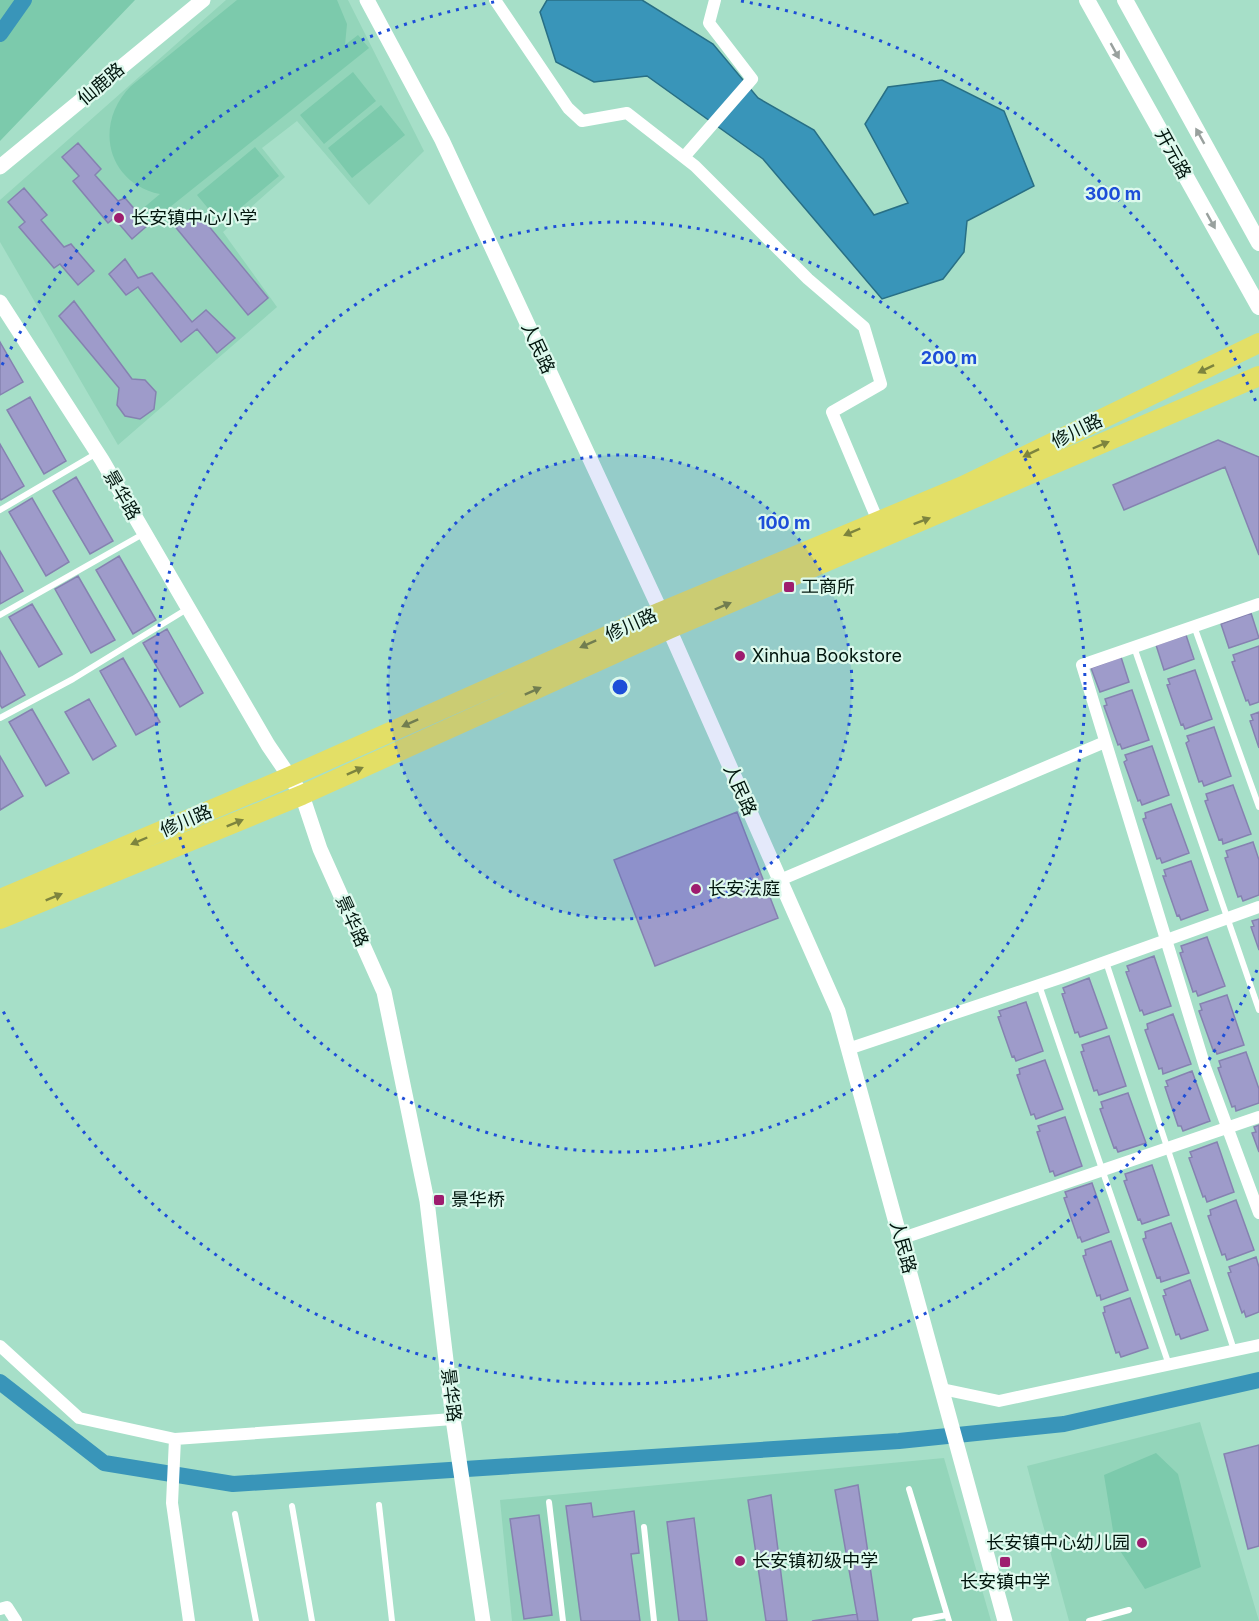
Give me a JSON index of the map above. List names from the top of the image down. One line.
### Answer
{"streets":{"main road":["开元路","修川路"],"street":["仙鹿路","人民路","景华路"]},"crossings":[["人民路","修川路"],["修川路","景华路"]],"places":{"other":["长安镇中心小学","Xinhua Bookstore","长安法庭","长安镇中心幼儿园","长安镇初级中学"],"transit":["工商所","景华桥","长安镇中学"]},"rings":["300 m","200 m","100 m"]}
